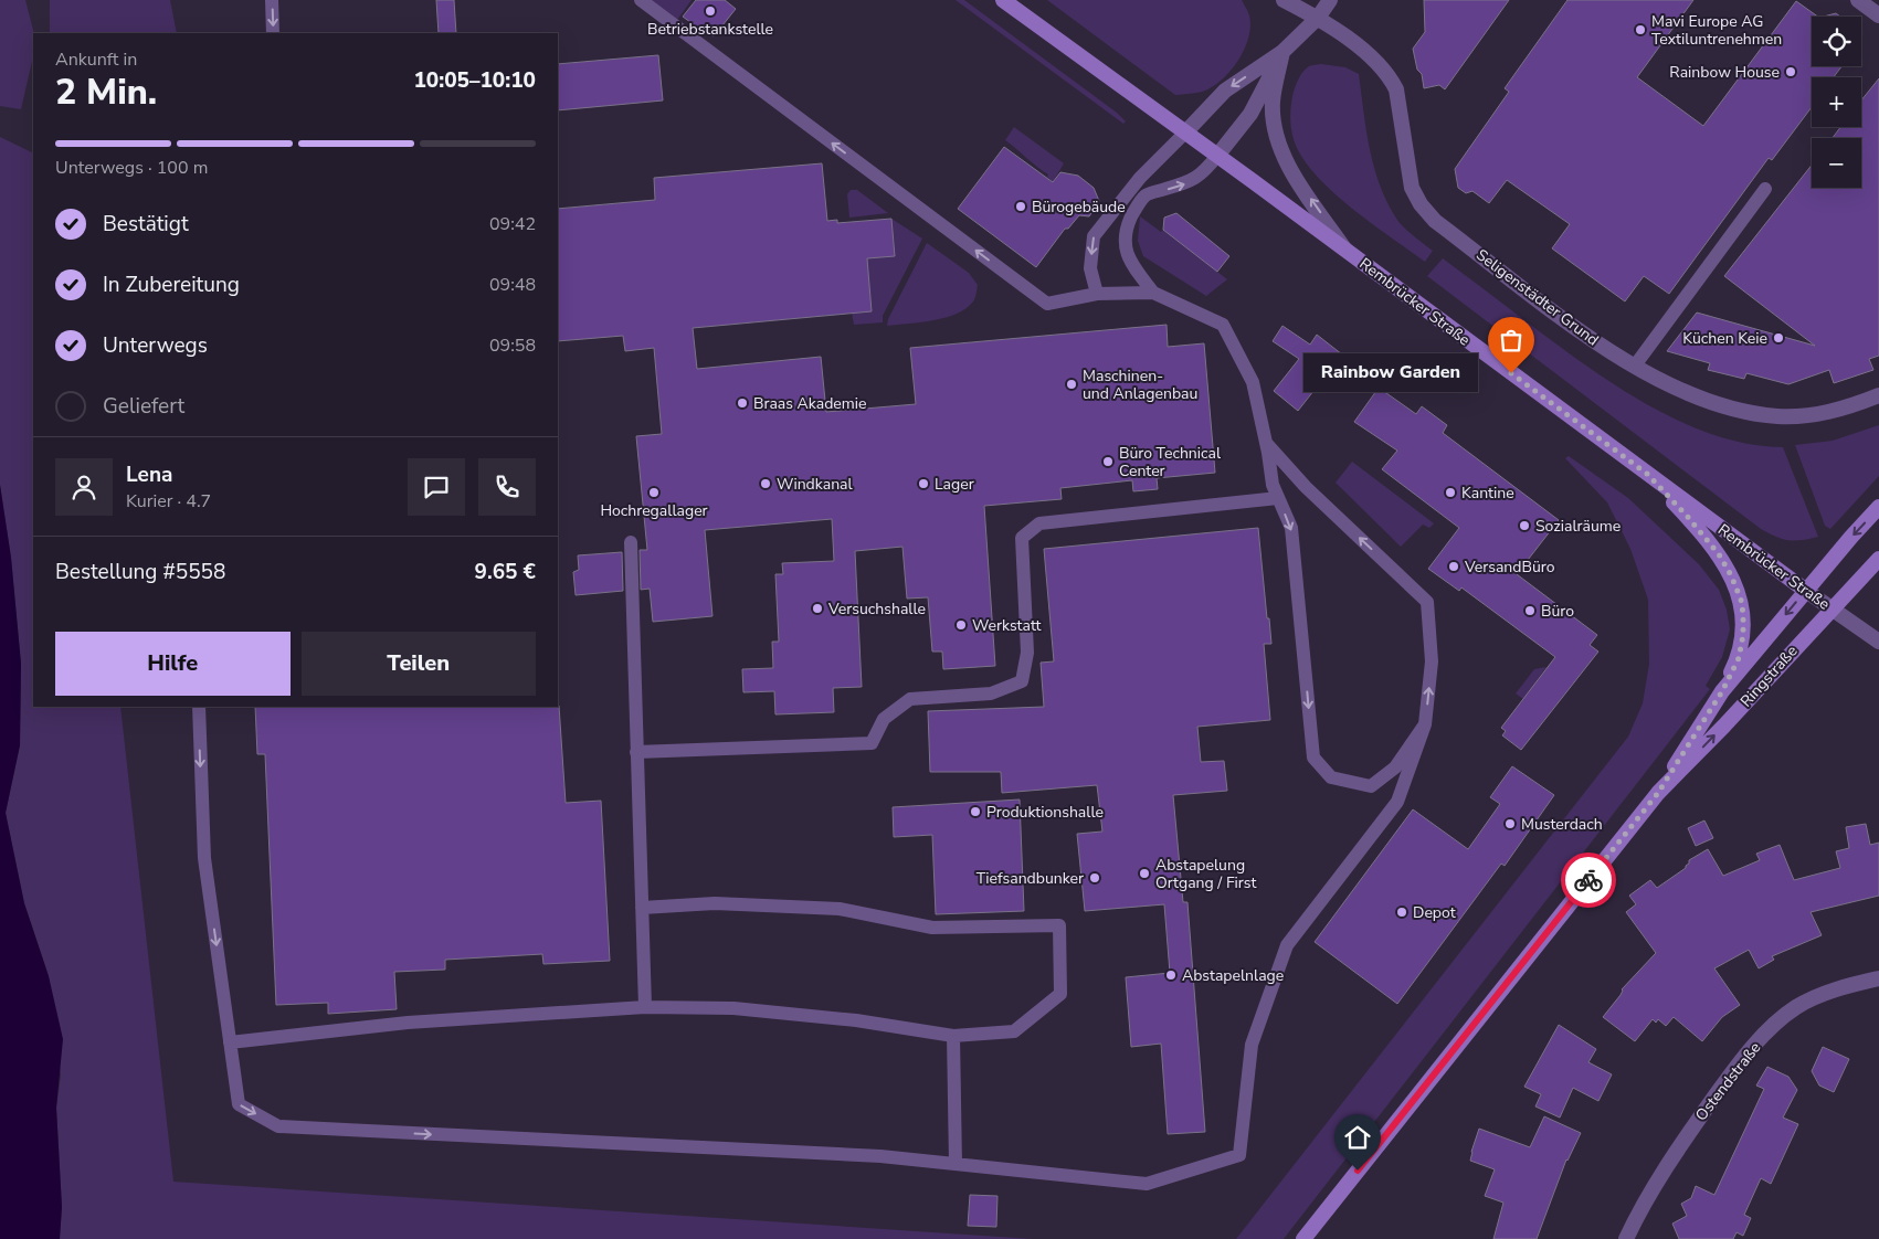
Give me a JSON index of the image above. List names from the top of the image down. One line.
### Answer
{"streets":{"main road":["Rembrücker Straße","Ringstraße"],"street":["Seligenstädter Grund","Ostendstraße"]},"crossings":[["Rembrücker Straße","Ringstraße"]],"places":["Betriebstankstelle","Mavi Europe AG Textiluntrenehmen","Rainbow House","Bürogebäude","Küchen Keie","Rainbow Garden","Maschinen- und Anlagenbau","Braas Akademie","Büro Technical Center","Windkanal","Lager","Hochregallager","Kantine","Sozialräume","VersandBüro","Versuchshalle","Büro","Werkstatt","Produktionshalle","Musterdach","Abstapelung Ortgang / First","Tiefsandbunker","Depot","Abstapelnlage"],"page":{"map_buttons":["+","−"],"heading":["2 Min.","Ankunft in","10:05–10:10"],"panel":["Lena","Kurier · 4.7","Bestellung #5558","9.65 €"],"bar":"Unterwegs · 100 m","list":[["Bestätigt","09:42"],["In Zubereitung","09:48"],["Unterwegs","09:58"],"Geliefert"],"bubble":"Rainbow Garden","buttons":["Hilfe","Teilen"]}}
